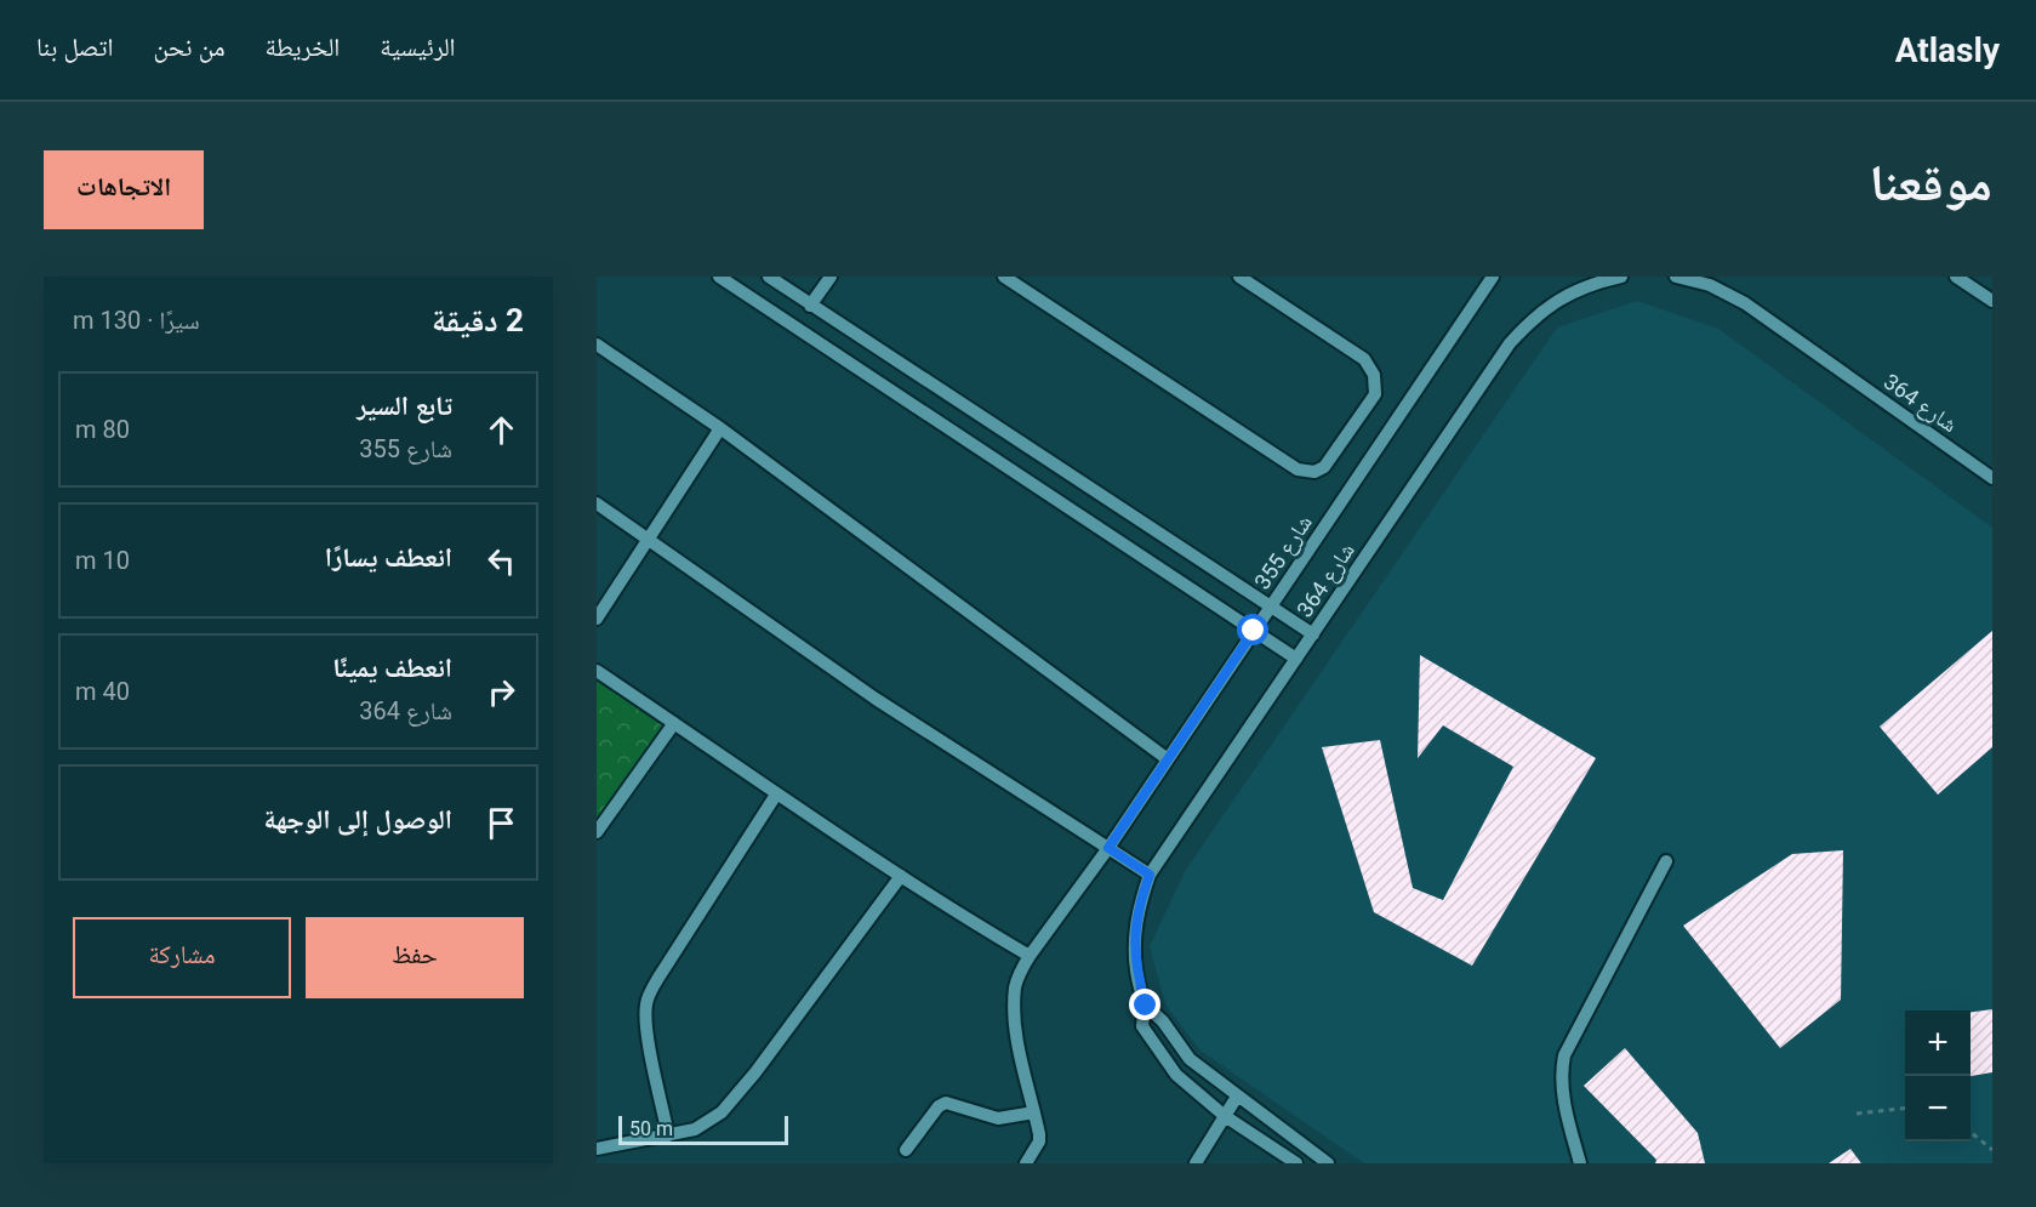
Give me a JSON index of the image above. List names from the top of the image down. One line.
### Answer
{"streets":{"street":["شارع 364","شارع 355"]},"scale_bar":"50 m","page":{"header":"Atlasly","nav":["الرئيسية","الخريطة","من نحن","اتصل بنا"],"title":"موقعنا","buttons":["الاتجاهات",["حفظ","مشاركة"]],"heading":["2 دقيقة","سيرًا · 130 m"],"list":[["تابع السير","شارع 355","80 m"],["انعطف يسارًا","10 m"],["انعطف يمينًا","شارع 364","40 m"],"الوصول إلى الوجهة"],"map_buttons":["+","−"],"scale":"50 m"}}
